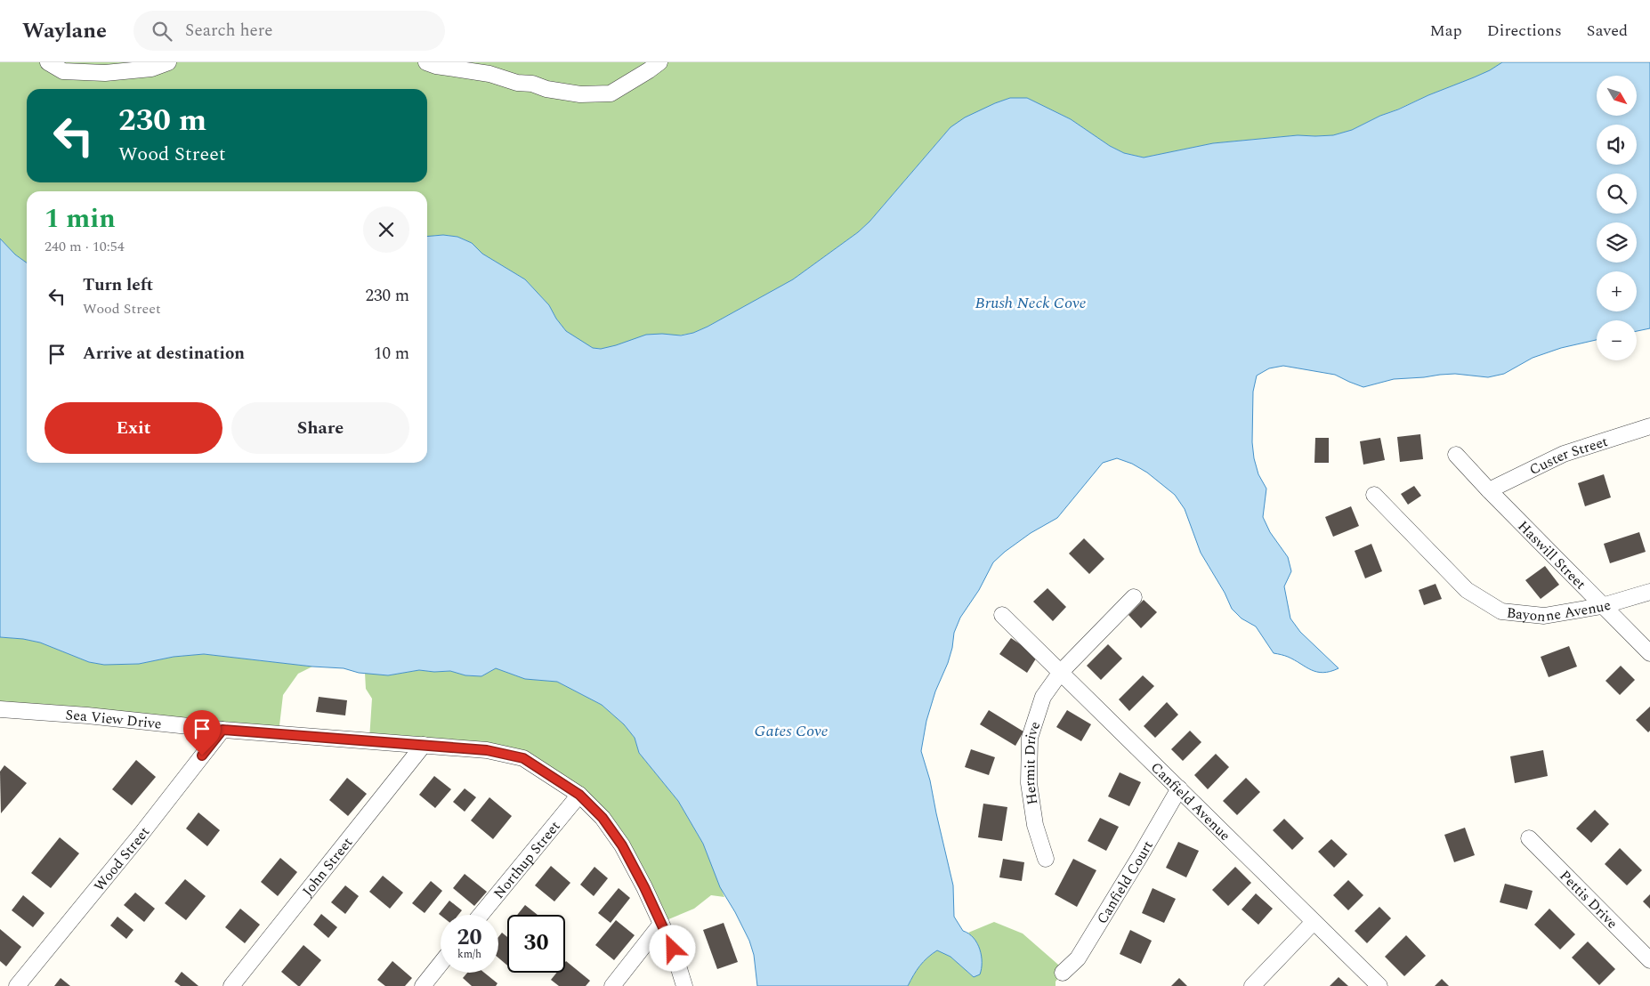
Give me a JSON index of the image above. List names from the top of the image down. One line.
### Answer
{"streets":{"street":["Custer Street","Haswill Street","Bayonne Avenue","Sea View Drive","Hermit Drive","Canfield Avenue","Wood Street","Northup Street","John Street","Canfield Court","Pettis Drive"]},"crossings":[["Custer Street","Haswill Street"],["Haswill Street","Bayonne Avenue"],["Sea View Drive","Wood Street"],["Sea View Drive","Northup Street"],["Sea View Drive","John Street"],["Hermit Drive","Canfield Avenue"],["Canfield Avenue","Canfield Court"]],"water":["Brush Neck Cove","Gates Cove"],"north":"bottom right","page":{"header":"Waylane","search":"Search here","nav":["Map","Directions","Saved"],"map_buttons":["+","−"],"turn":["230 m","Wood Street"],"heading":["1 min","240 m · 10:54"],"list":[{"name":"Turn left","note":"Wood Street","value":"230 m"},{"name":"Arrive at destination","value":"10 m"}],"buttons":["Exit","Share"],"speed":"20 km/h","limit":"30"}}
